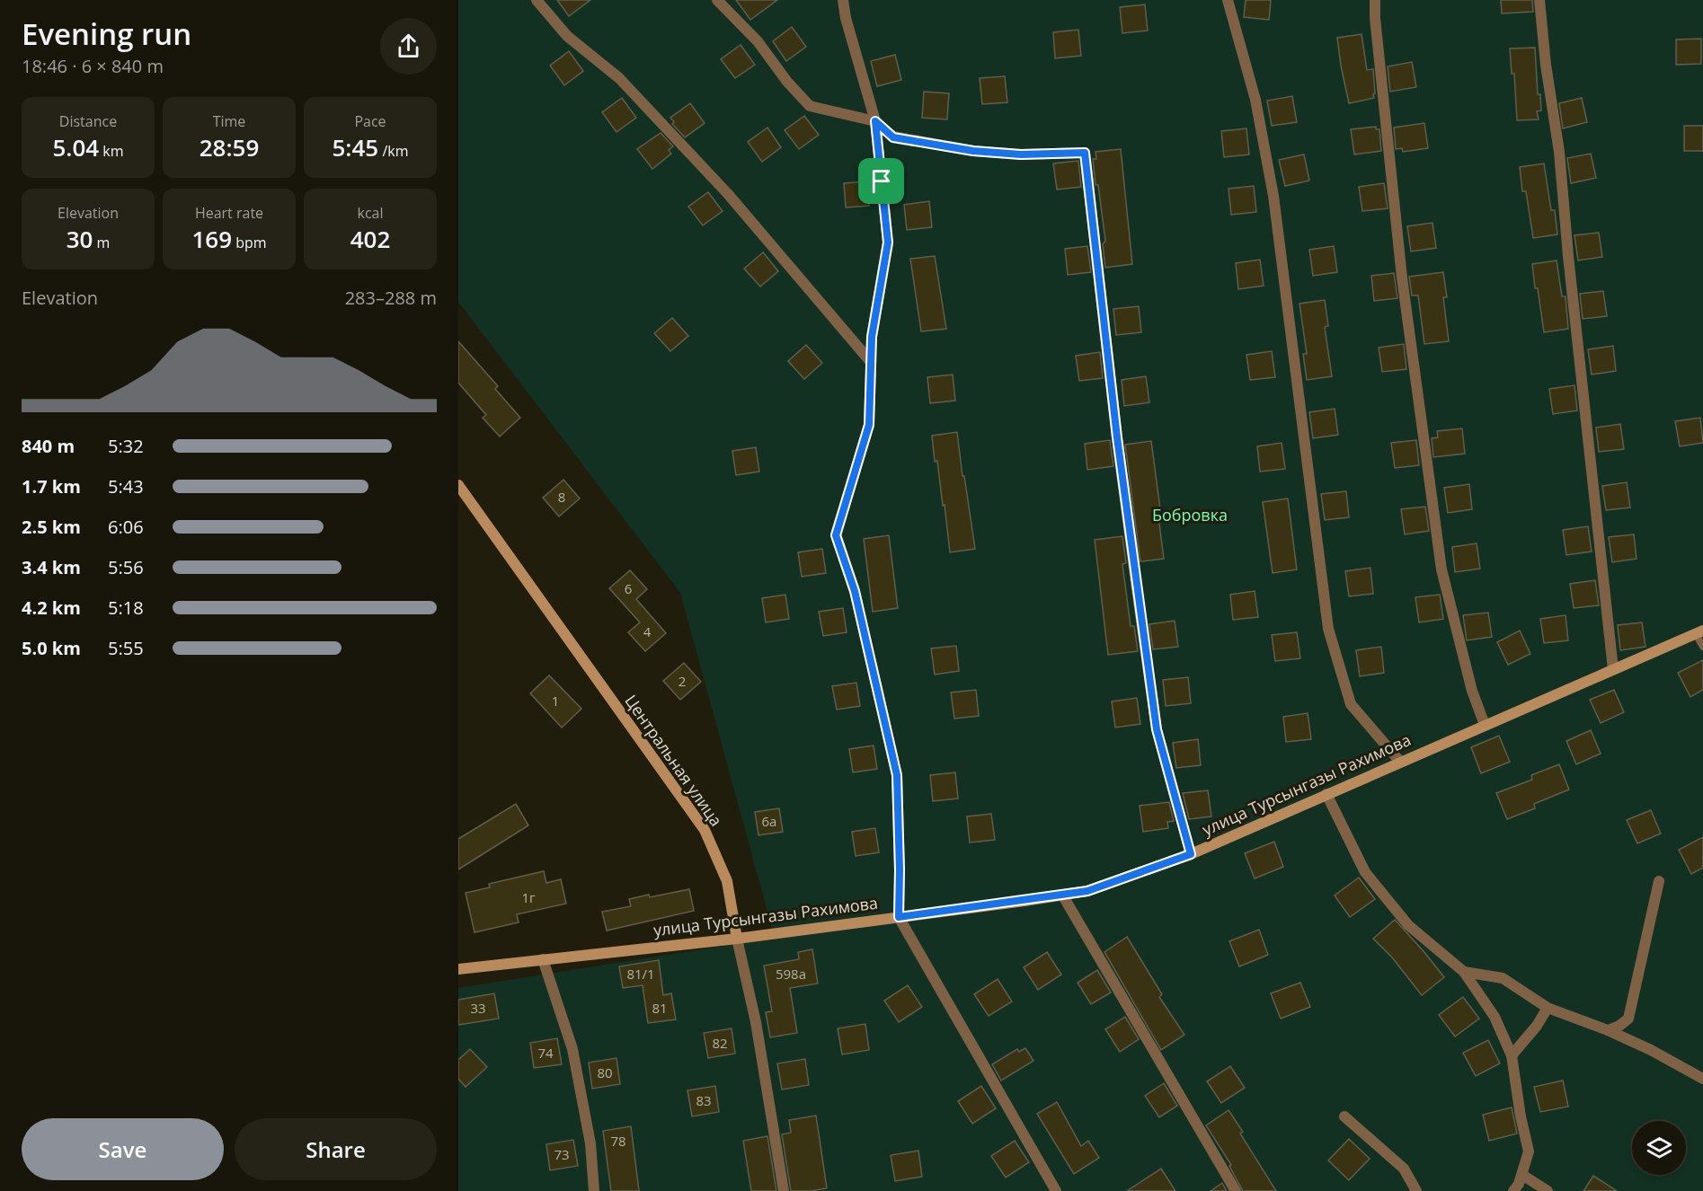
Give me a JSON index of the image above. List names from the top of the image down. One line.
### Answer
{"streets":{"street":["Центральная улица","улица Турсынгазы Рахимова"]},"crossings":[["Центральная улица","улица Турсынгазы Рахимова"]],"parks":["Бобровка"],"house_numbers":["8","6","4","2","1","6а","1г","81/1","598а","33","81","82","74","80","83","78","73"],"page":{"heading":["Evening run","18:46 · 6 × 840 m"],"stats":[["Distance","5.04 km"],["Time","28:59"],["Pace","5:45 /km"],["Elevation","30 m"],["Heart rate","169 bpm"],["kcal","402"]],"chart":["Elevation","283–288 m"],"list":[{"name":"840 m","note":"5:32"},{"name":"1.7 km","note":"5:43"},{"name":"2.5 km","note":"6:06"},{"name":"3.4 km","note":"5:56"},{"name":"4.2 km","note":"5:18"},{"name":"5.0 km","note":"5:55"}],"buttons":["Save","Share"]}}
